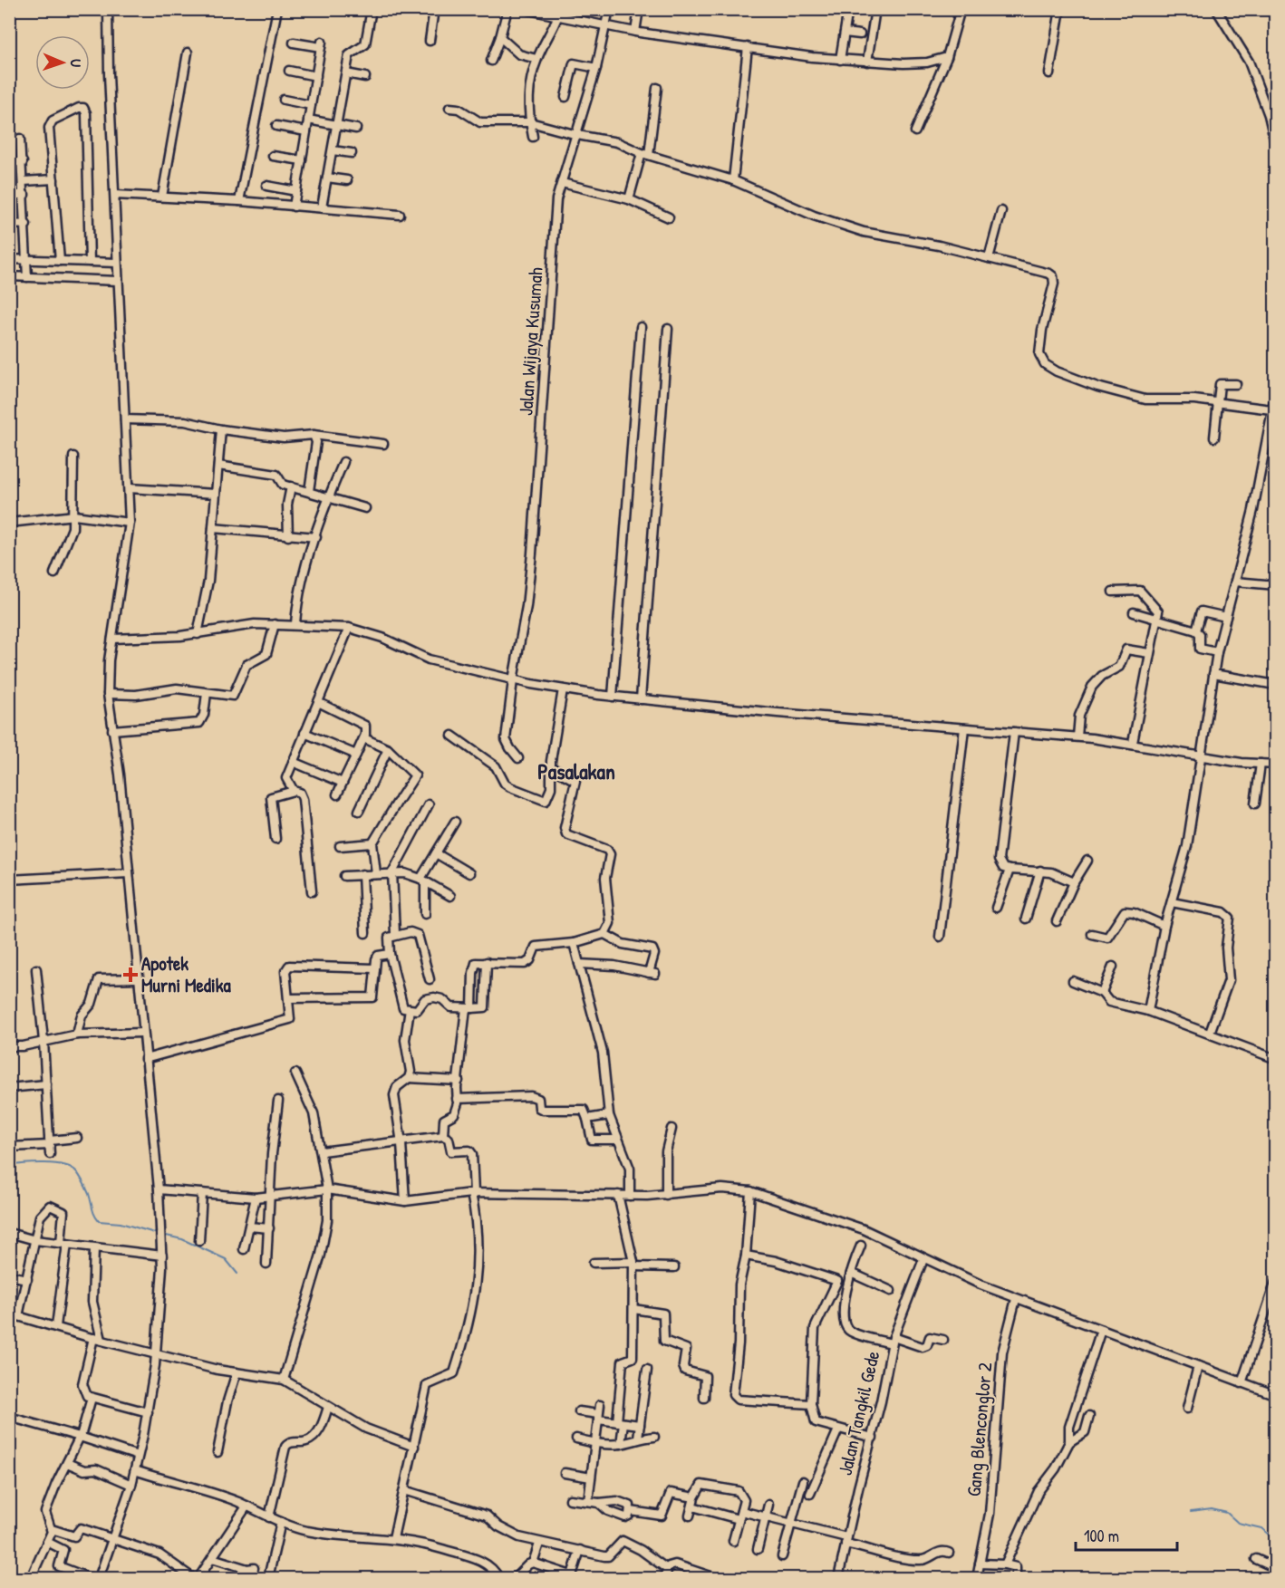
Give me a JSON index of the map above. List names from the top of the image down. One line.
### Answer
{"streets":{"street":["Jalan Wijaya Kusumah","Jalan Tangkil Gede","Gang Blenconglor 2"]},"districts":["Pasalakan"],"places":{"health":["Apotek Murni Medika"]},"scale_bar":"100 m","north":"right"}
